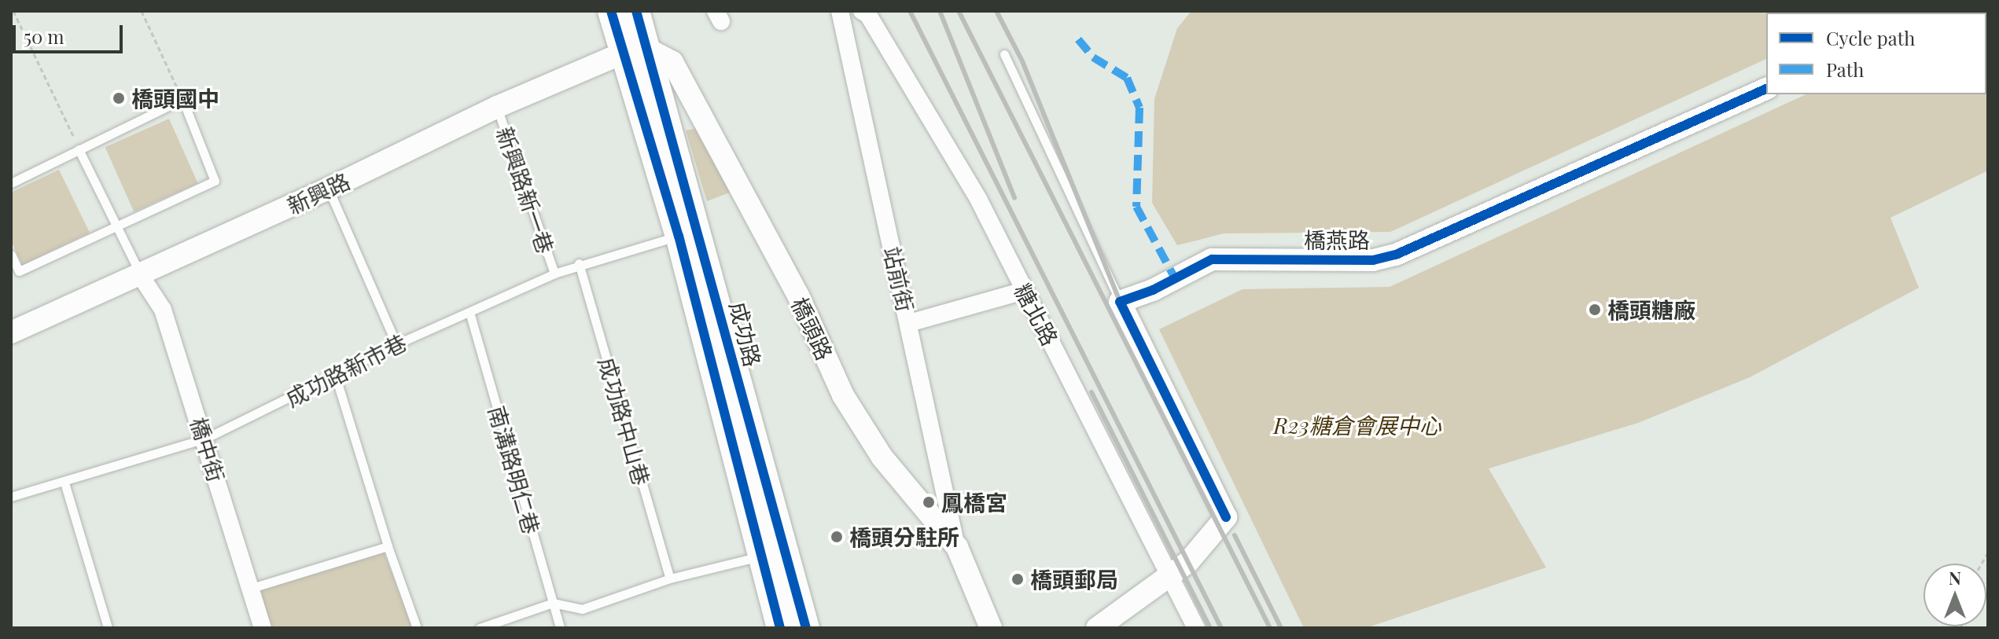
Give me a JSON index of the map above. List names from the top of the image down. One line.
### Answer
{"streets":{"main road":["成功路"],"street":["新興路","橋燕路","站前街","糖北路","橋頭路","橋中街"],"lane":["新興路新一巷","成功路新市巷","成功路中山巷","南溝路明仁巷"]},"crossings":[["新興路新一巷","新興路"],["新興路新一巷","成功路新市巷"],["新興路","橋頭路"],["新興路","成功路"],["新興路","橋中街"],["站前街","橋頭路"],["橋頭路","成功路"],["成功路","成功路新市巷"],["成功路新市巷","成功路中山巷"],["成功路新市巷","橋中街"],["成功路新市巷","南溝路明仁巷"]],"parks":["R23糖倉會展中心"],"places":["橋頭國中","橋頭糖廠","鳳橋宮","橋頭分駐所","橋頭郵局"],"legend":["Cycle path","Path"],"scale_bar":"50 m","north":"top"}
